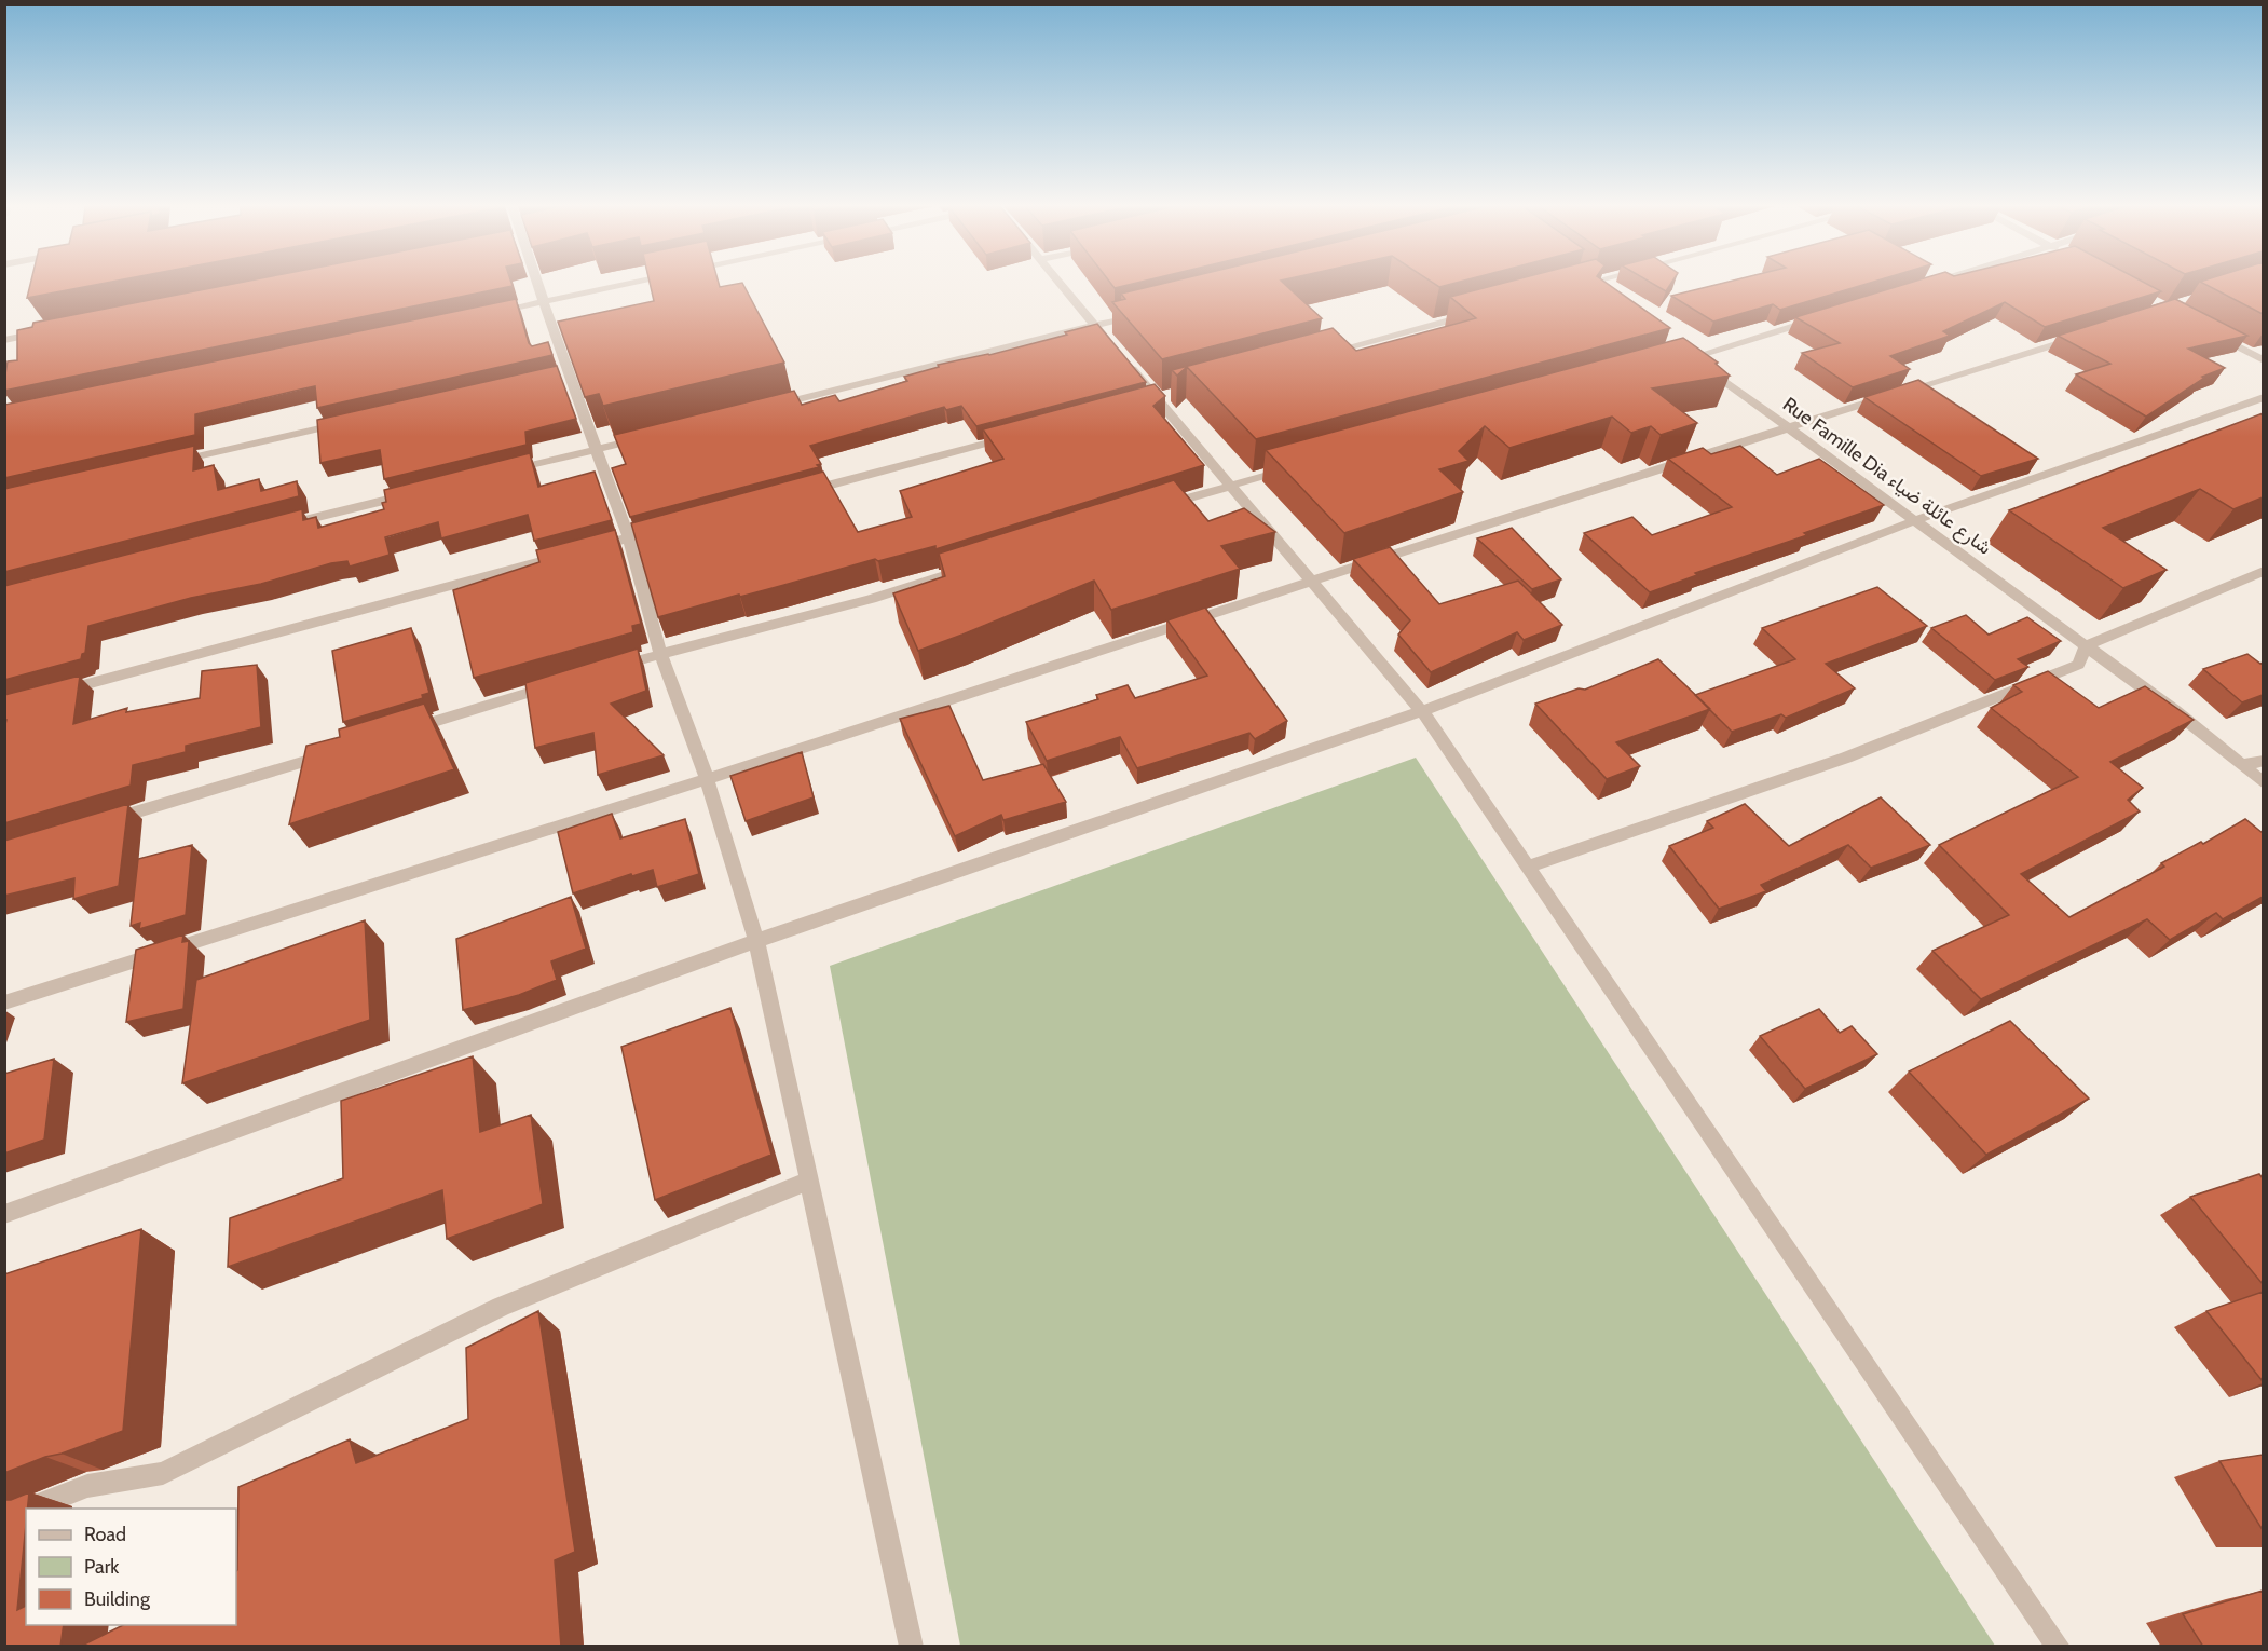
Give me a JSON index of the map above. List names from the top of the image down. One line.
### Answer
{"streets":{"street":["Rue Famille Dia شارع عائلة ضياء"]},"legend":["Road","Park","Building"]}
